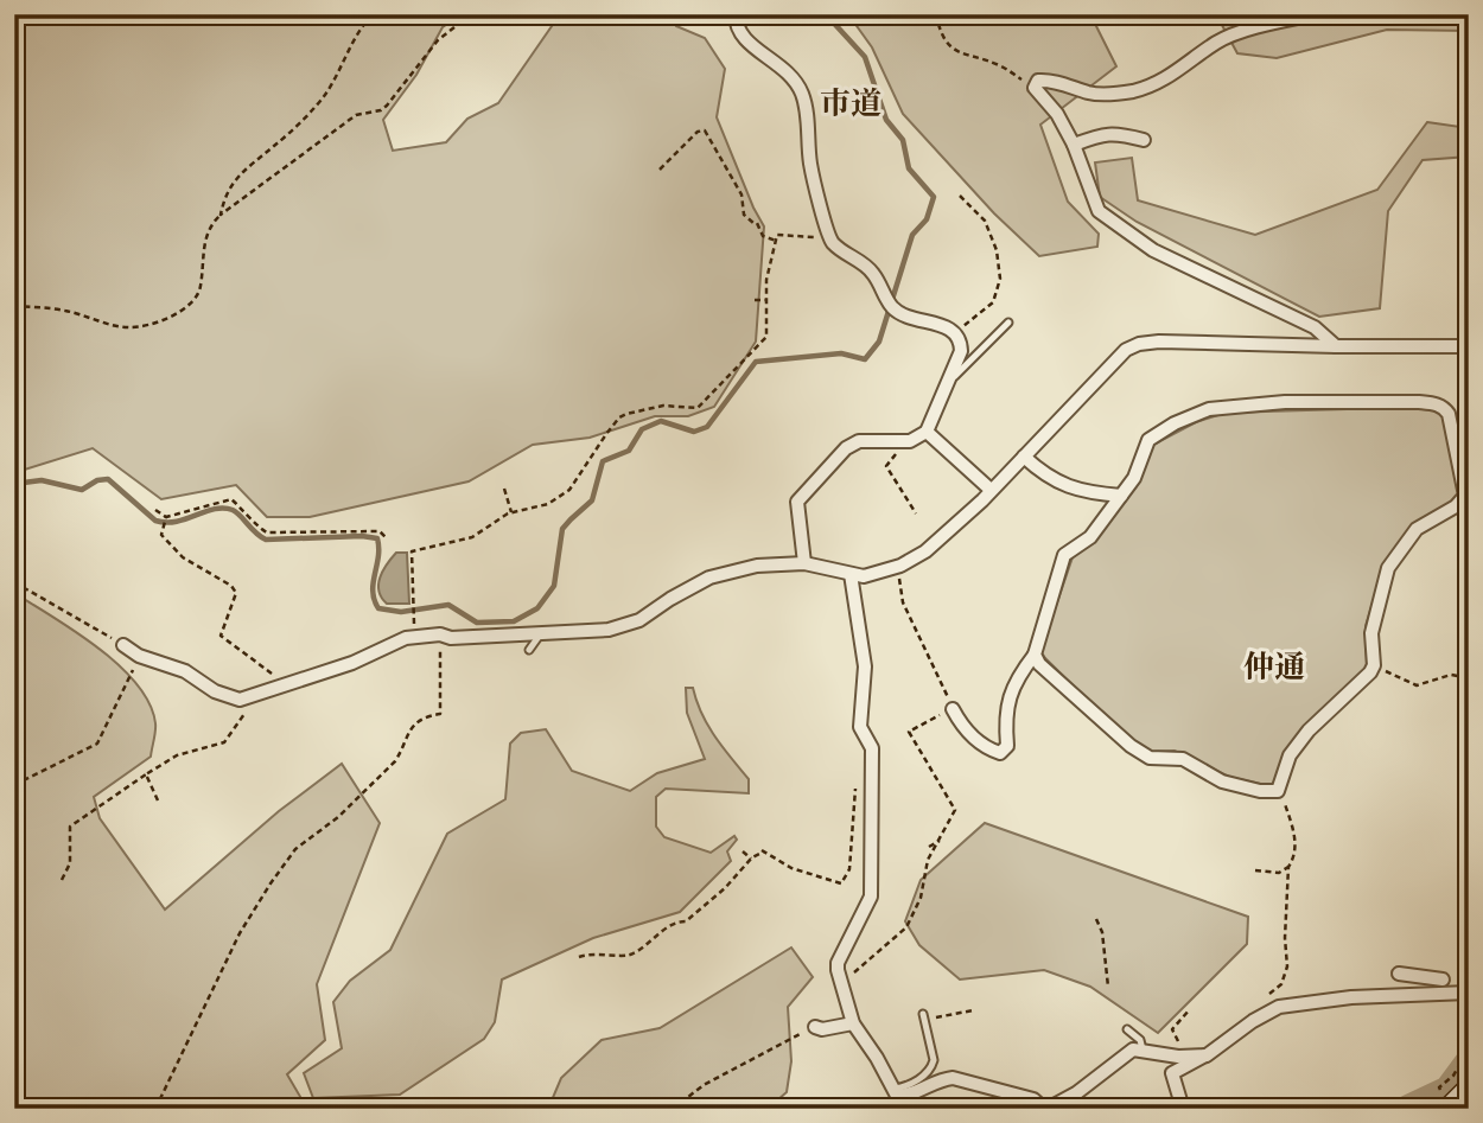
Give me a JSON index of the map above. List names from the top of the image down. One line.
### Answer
{"districts":["市道","仲通"]}
